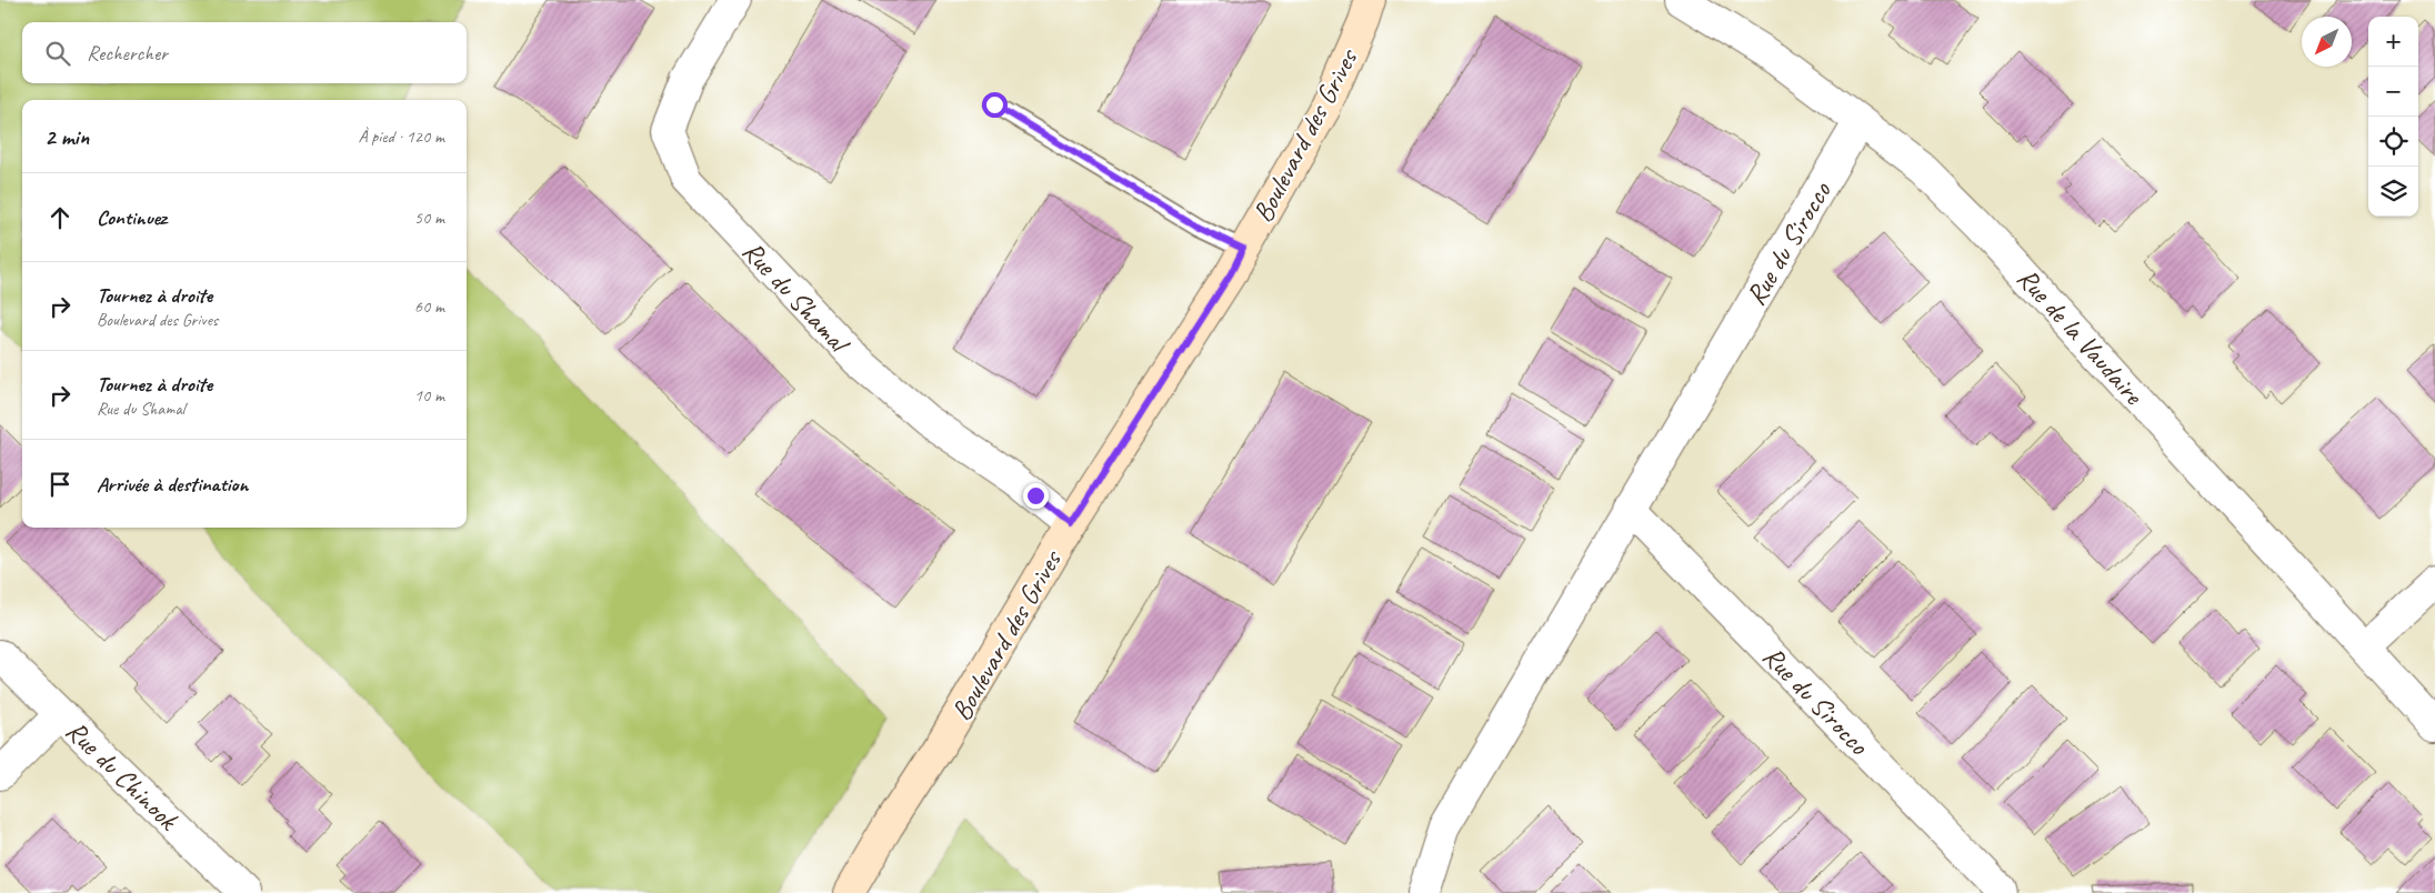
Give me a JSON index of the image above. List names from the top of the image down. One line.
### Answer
{"streets":{"street":["Boulevard des Grives","Rue du Sirocco","Rue du Shamal","Rue de la Vaudaire","Rue du Chinook"]},"crossings":[["Boulevard des Grives","Rue du Shamal"],["Rue du Sirocco","Rue de la Vaudaire"]],"north":"bottom left","page":{"map_buttons":["+","−"],"search":"Rechercher","heading":["2 min","À pied · 120 m"],"list":[["Continuez","50 m"],["Tournez à droite","Boulevard des Grives","60 m"],["Tournez à droite","Rue du Shamal","10 m"],"Arrivée à destination"]}}
